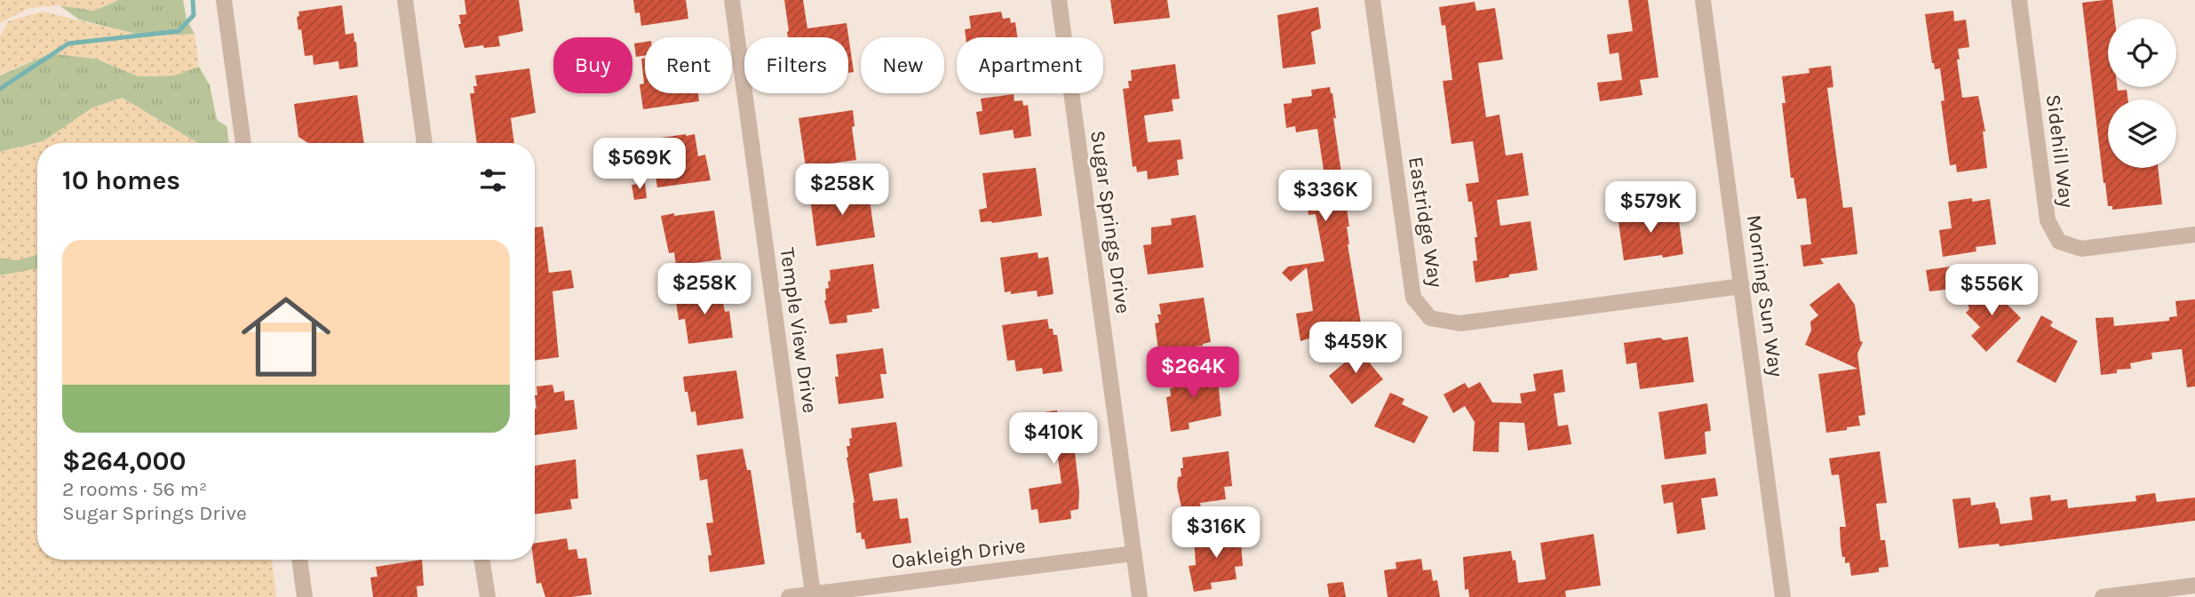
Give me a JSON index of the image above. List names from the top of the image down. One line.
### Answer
{"streets":{"street":["Sidehill Way","Sugar Springs Drive","Eastridge Way","Morning Sun Way","Temple View Drive","Oakleigh Drive"]},"crossings":[["Sugar Springs Drive","Oakleigh Drive"],["Eastridge Way","Morning Sun Way"],["Temple View Drive","Oakleigh Drive"]],"page":{"chip":["Buy","Rent","Filters","New","Apartment"],"price":["$569K","$258K","$336K","$579K","$258K","$556K","$459K","$264K","$410K","$316K"],"heading":"10 homes","list":[{"name":"$264,000","note":"2 rooms · 56 m² · Sugar Springs Drive"}]}}
